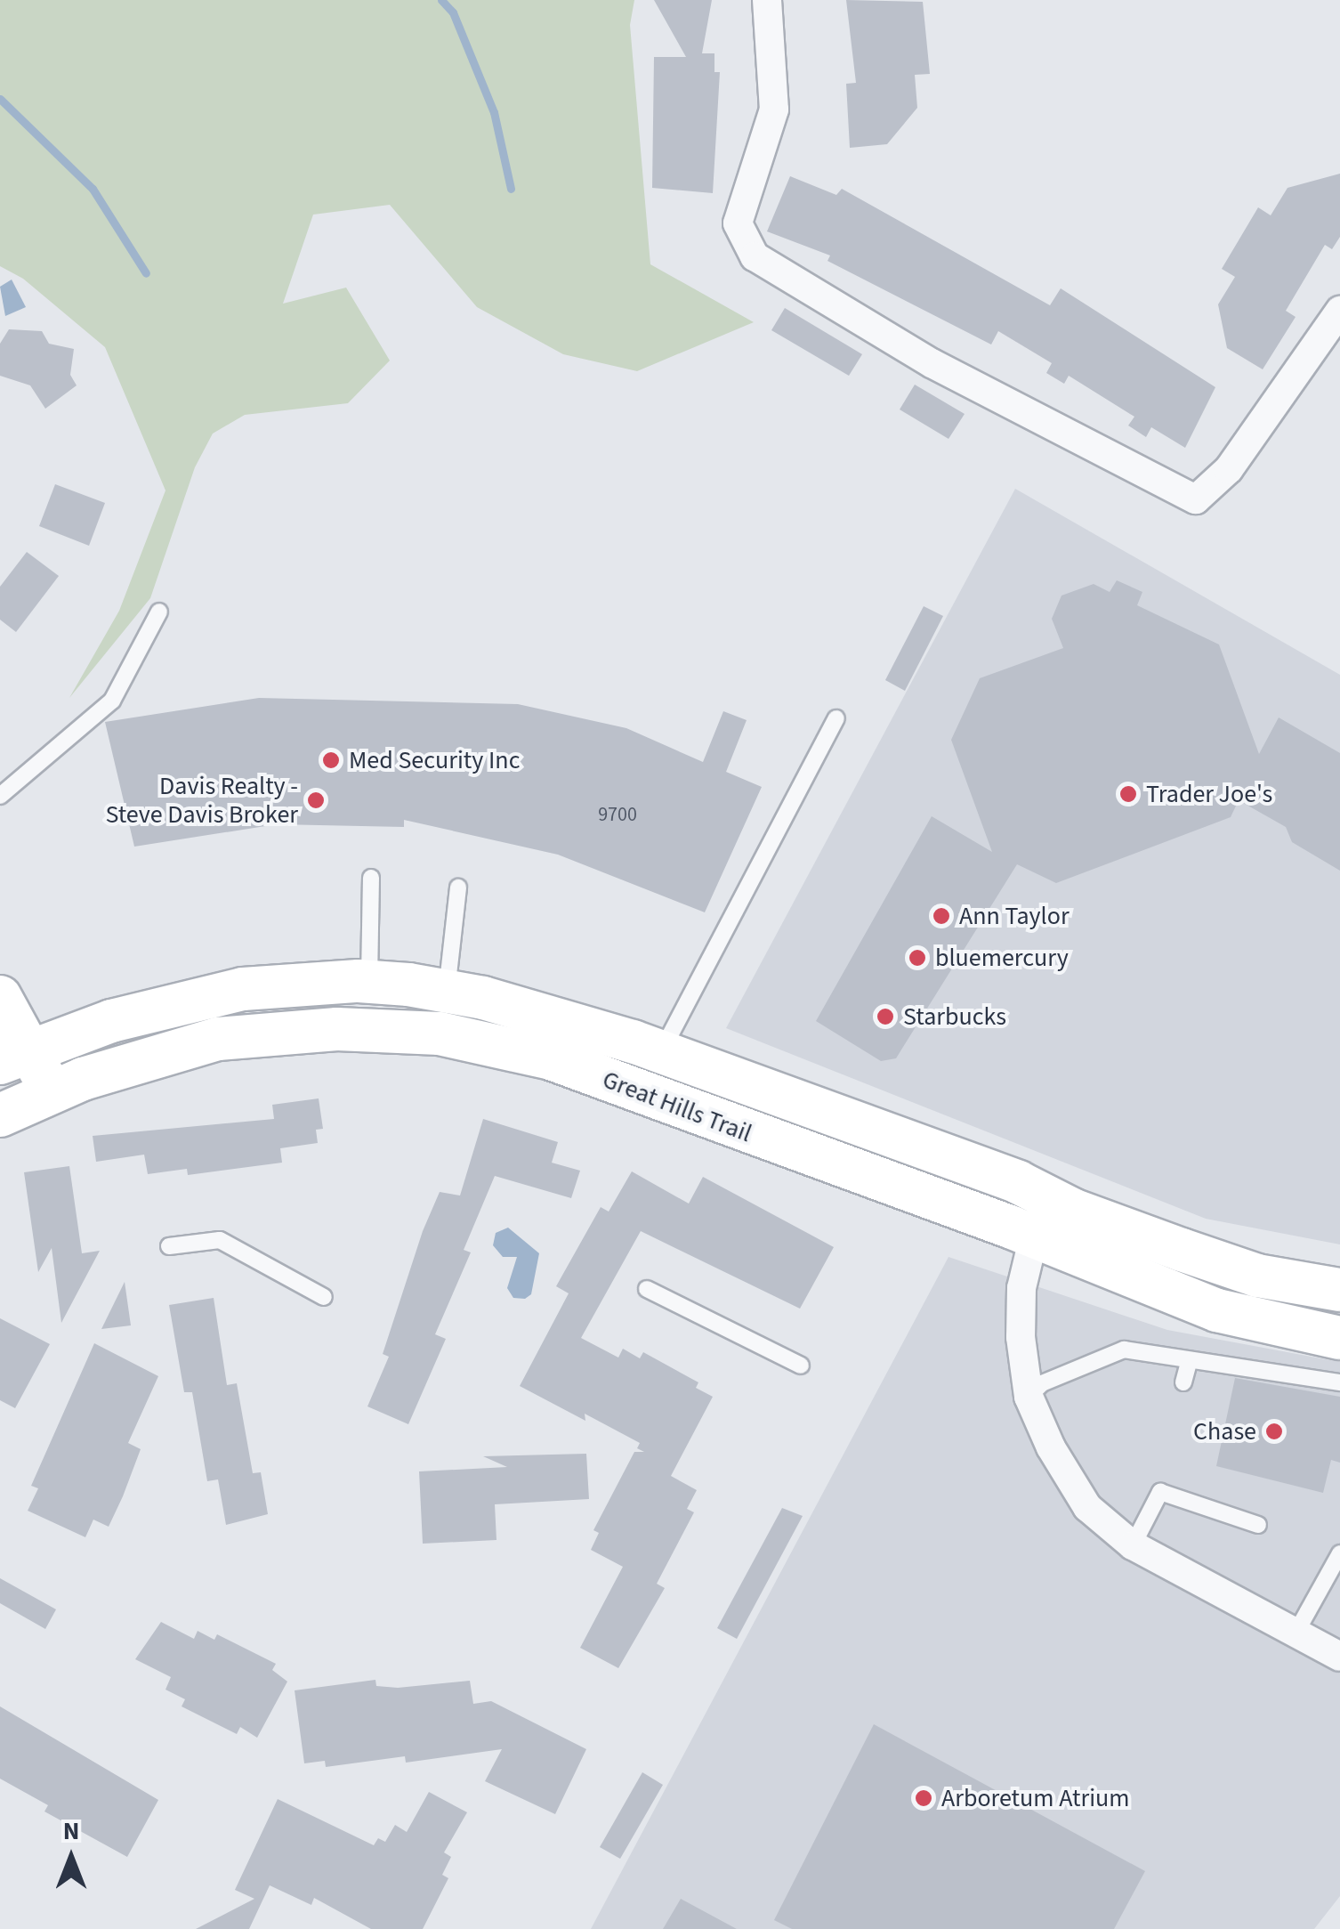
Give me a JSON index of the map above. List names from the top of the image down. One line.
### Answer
{"streets":{"street":["Great Hills Trail"]},"places":["Med Security Inc","Trader Joe's","Davis Realty - Steve Davis Broker","Ann Taylor","bluemercury","Starbucks","Chase","Arboretum Atrium"],"house_numbers":["9700"],"north":"top"}
